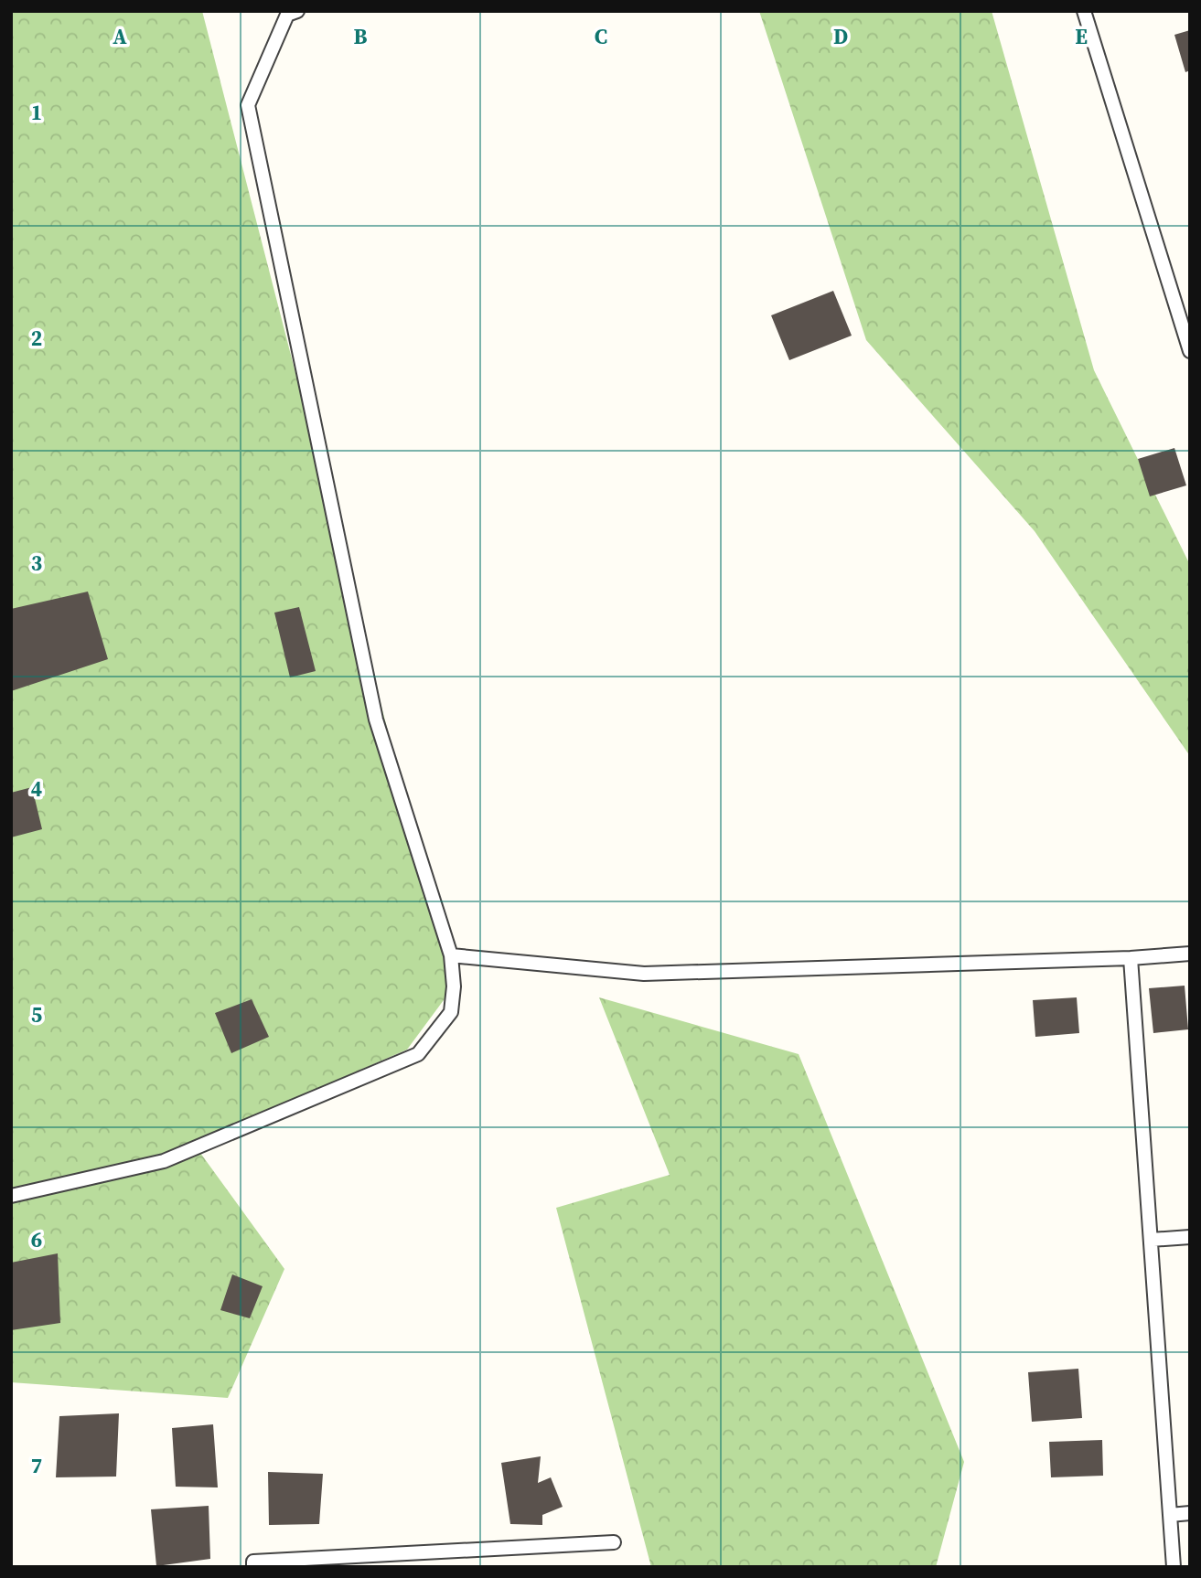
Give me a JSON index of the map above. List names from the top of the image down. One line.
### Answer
{"grid":{"columns":["A","B","C","D","E"],"rows":["1","2","3","4","5","6","7"]}}
